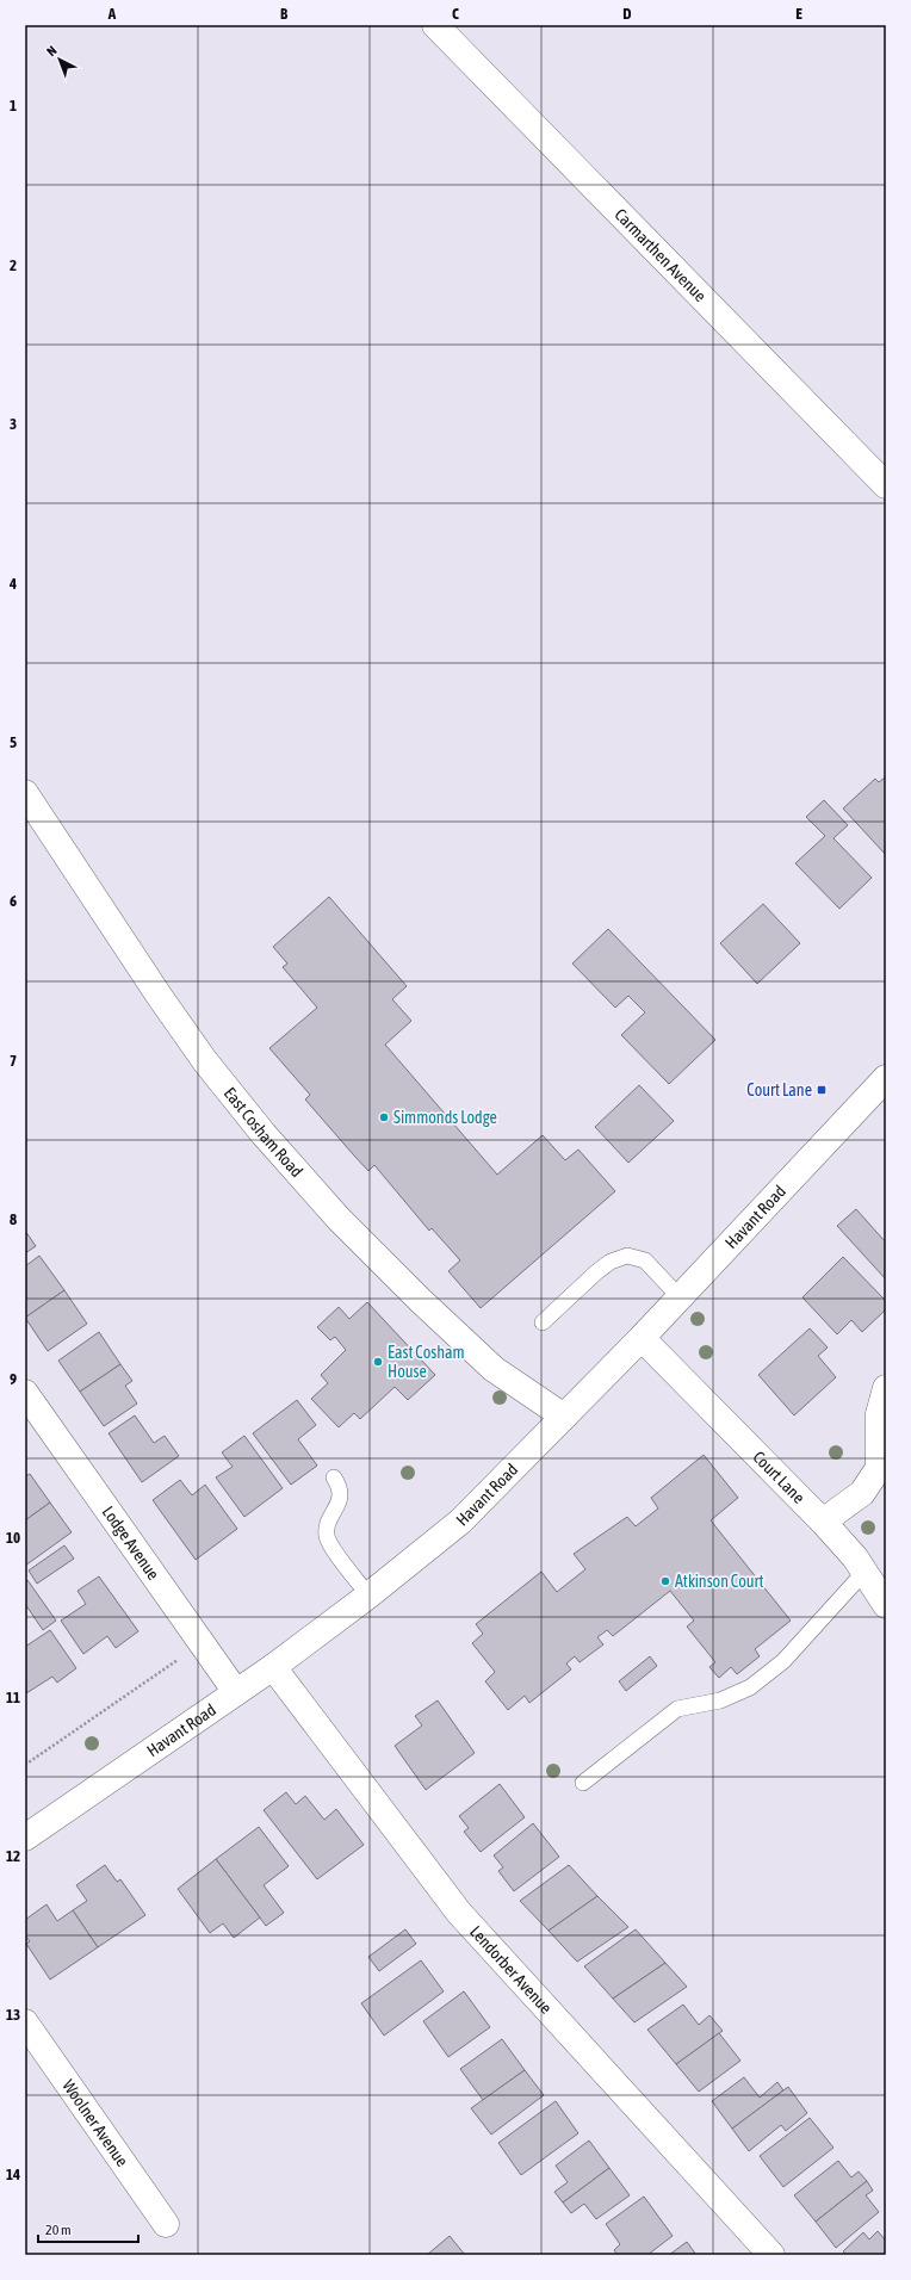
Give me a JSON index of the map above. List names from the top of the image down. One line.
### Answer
{"streets":{"street":["Carmarthen Avenue","East Cosham Road","Havant Road","Court Lane","Lodge Avenue","Lendorber Avenue","Woolner Avenue"]},"crossings":[["East Cosham Road","Havant Road"],["Havant Road","Court Lane"],["Havant Road","Lodge Avenue"],["Havant Road","Lendorber Avenue"]],"places":{"transit":["Court Lane"],"other":["Simmonds Lodge","East Cosham House","Atkinson Court"]},"scale_bar":"20 m","north":"top left","grid":{"columns":["A","B","C","D","E"],"rows":["1","2","3","4","5","6","7","8","9","10","11","12","13","14"]}}
